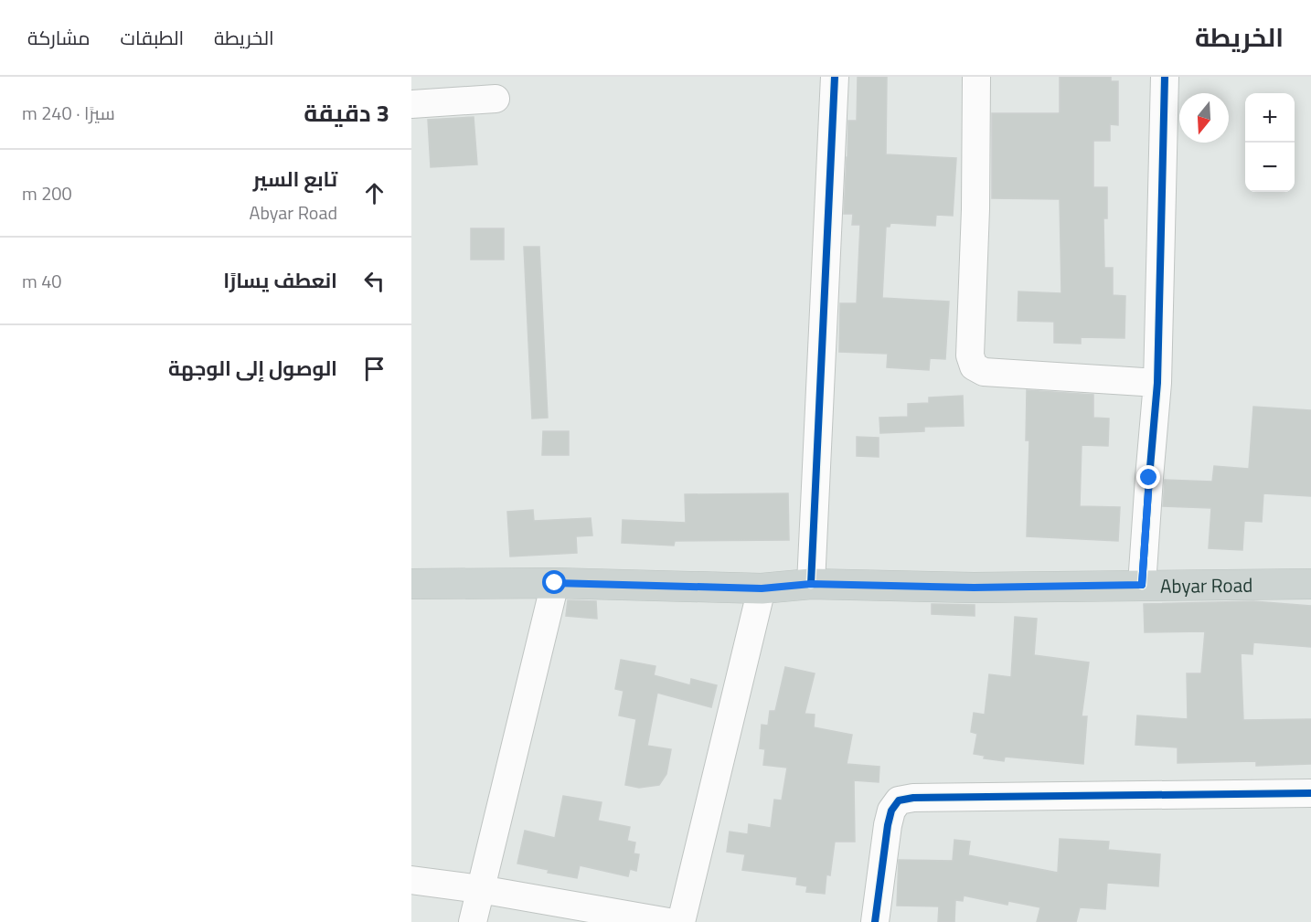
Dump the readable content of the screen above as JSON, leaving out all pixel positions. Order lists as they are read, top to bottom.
{
  "streets": {
    "main road": ["Abyar Road"]
  },
  "north": "bottom",
  "page": {
    "header": "الخريطة",
    "nav": ["الخريطة", "الطبقات", "مشاركة"],
    "heading": ["3 دقيقة", "سيرًا · 240 m"],
    "map_buttons": ["+", "−"],
    "list": [
      ["تابع السير", "Abyar Road", "200 m"],
      ["انعطف يسارًا", "40 m"],
      "الوصول إلى الوجهة"
    ]
  }
}
